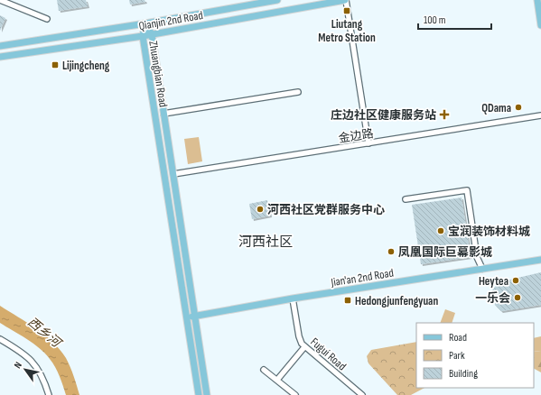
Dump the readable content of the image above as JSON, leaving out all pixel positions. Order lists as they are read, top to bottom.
{
  "streets": {
    "main road": ["Qianjin 2nd Road", "Zhuangbian Road", "Jian'an 2nd Road"],
    "street": ["金边路", "Fugui Road"]
  },
  "crossings": [
    ["Qianjin 2nd Road", "Zhuangbian Road"],
    ["Zhuangbian Road", "金边路"],
    ["Zhuangbian Road", "Jian'an 2nd Road"],
    ["Jian'an 2nd Road", "Fugui Road"]
  ],
  "districts": ["河西社区"],
  "water": ["西乡河"],
  "places": {
    "transit": ["Liutang Metro Station", "Lijingcheng", "Hedongjunfengyuan"],
    "other": [
      "QDama",
      "河西社区党群服务中心",
      "宝润装饰材料城",
      "凤凰国际巨幕影城",
      "Heytea",
      "一乐会"
    ],
    "health": ["庄边社区健康服务站"]
  },
  "legend": ["Road", "Park", "Building"],
  "scale_bar": "100 m",
  "north": "top left"
}
